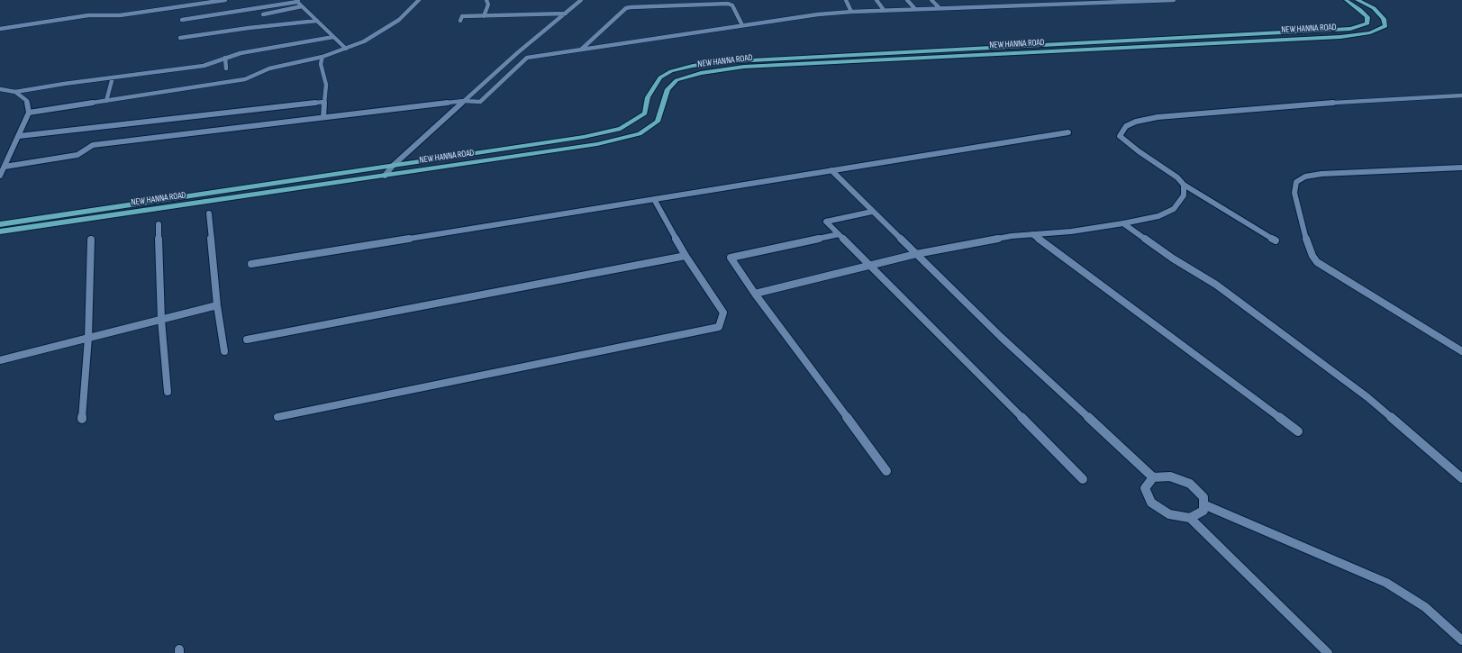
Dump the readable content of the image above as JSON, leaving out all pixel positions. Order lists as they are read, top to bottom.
{
  "streets": {
    "main road": ["NEW HANNA ROAD"]
  }
}
